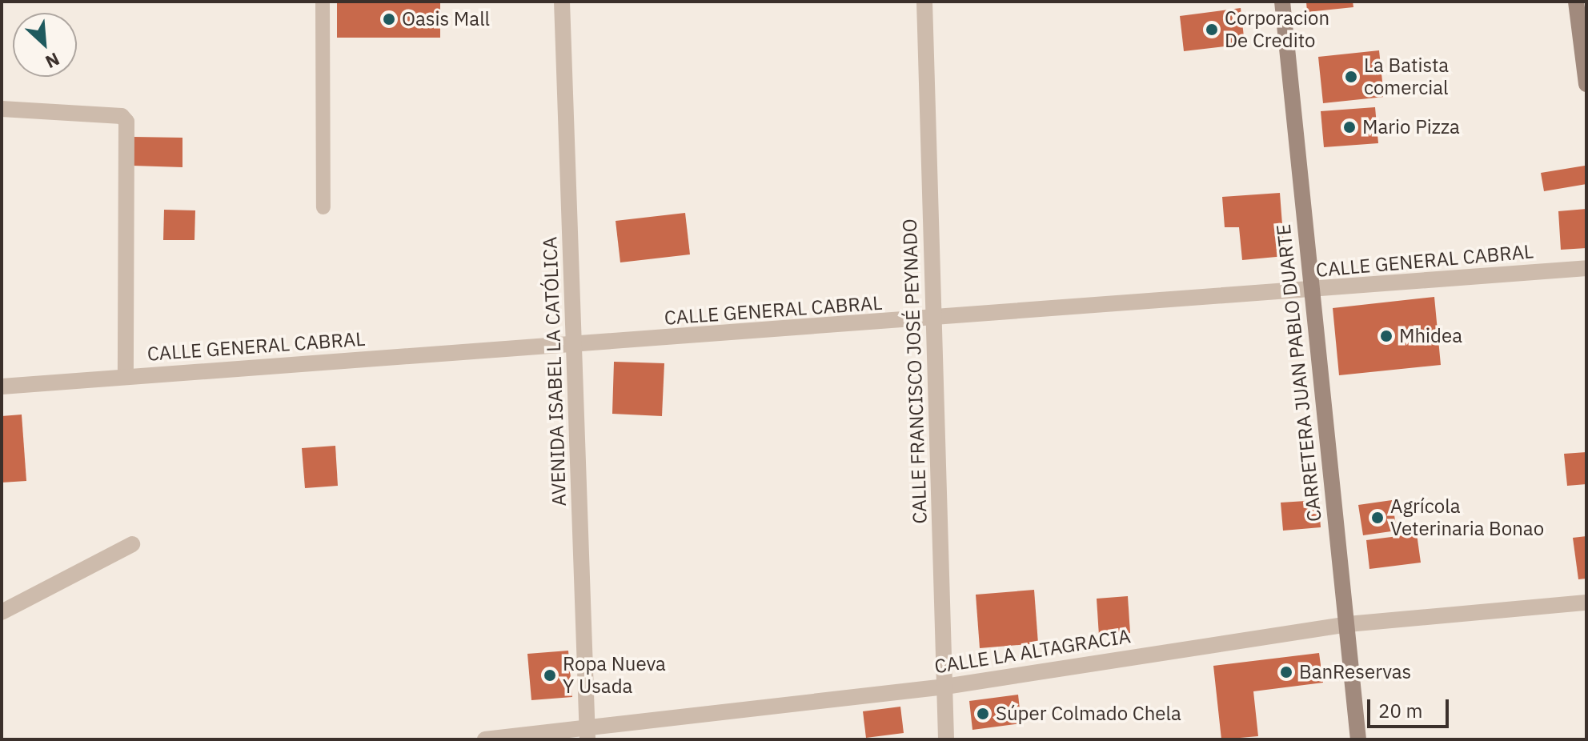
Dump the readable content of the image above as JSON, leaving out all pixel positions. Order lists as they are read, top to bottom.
{
  "streets": {
    "main road": ["CARRETERA JUAN PABLO DUARTE"],
    "street": [
      "CALLE GENERAL CABRAL",
      "AVENIDA ISABEL LA CATÓLICA",
      "CALLE FRANCISCO JOSÉ PEYNADO",
      "CALLE LA ALTAGRACIA"
    ]
  },
  "crossings": [
    ["CALLE GENERAL CABRAL", "AVENIDA ISABEL LA CATÓLICA"],
    ["CALLE GENERAL CABRAL", "CALLE FRANCISCO JOSÉ PEYNADO"],
    ["CALLE GENERAL CABRAL", "CARRETERA JUAN PABLO DUARTE"],
    ["AVENIDA ISABEL LA CATÓLICA", "CALLE LA ALTAGRACIA"],
    ["CALLE FRANCISCO JOSÉ PEYNADO", "CALLE LA ALTAGRACIA"],
    ["CARRETERA JUAN PABLO DUARTE", "CALLE LA ALTAGRACIA"]
  ],
  "places": [
    "Oasis Mall",
    "Corporacion De Credito",
    "La Batista comercial",
    "Mario Pizza",
    "Mhidea",
    "Agrícola Veterinaria Bonao",
    "BanReservas",
    "Ropa Nueva Y Usada",
    "Súper Colmado Chela"
  ],
  "scale_bar": "20 m",
  "north": "bottom right"
}
